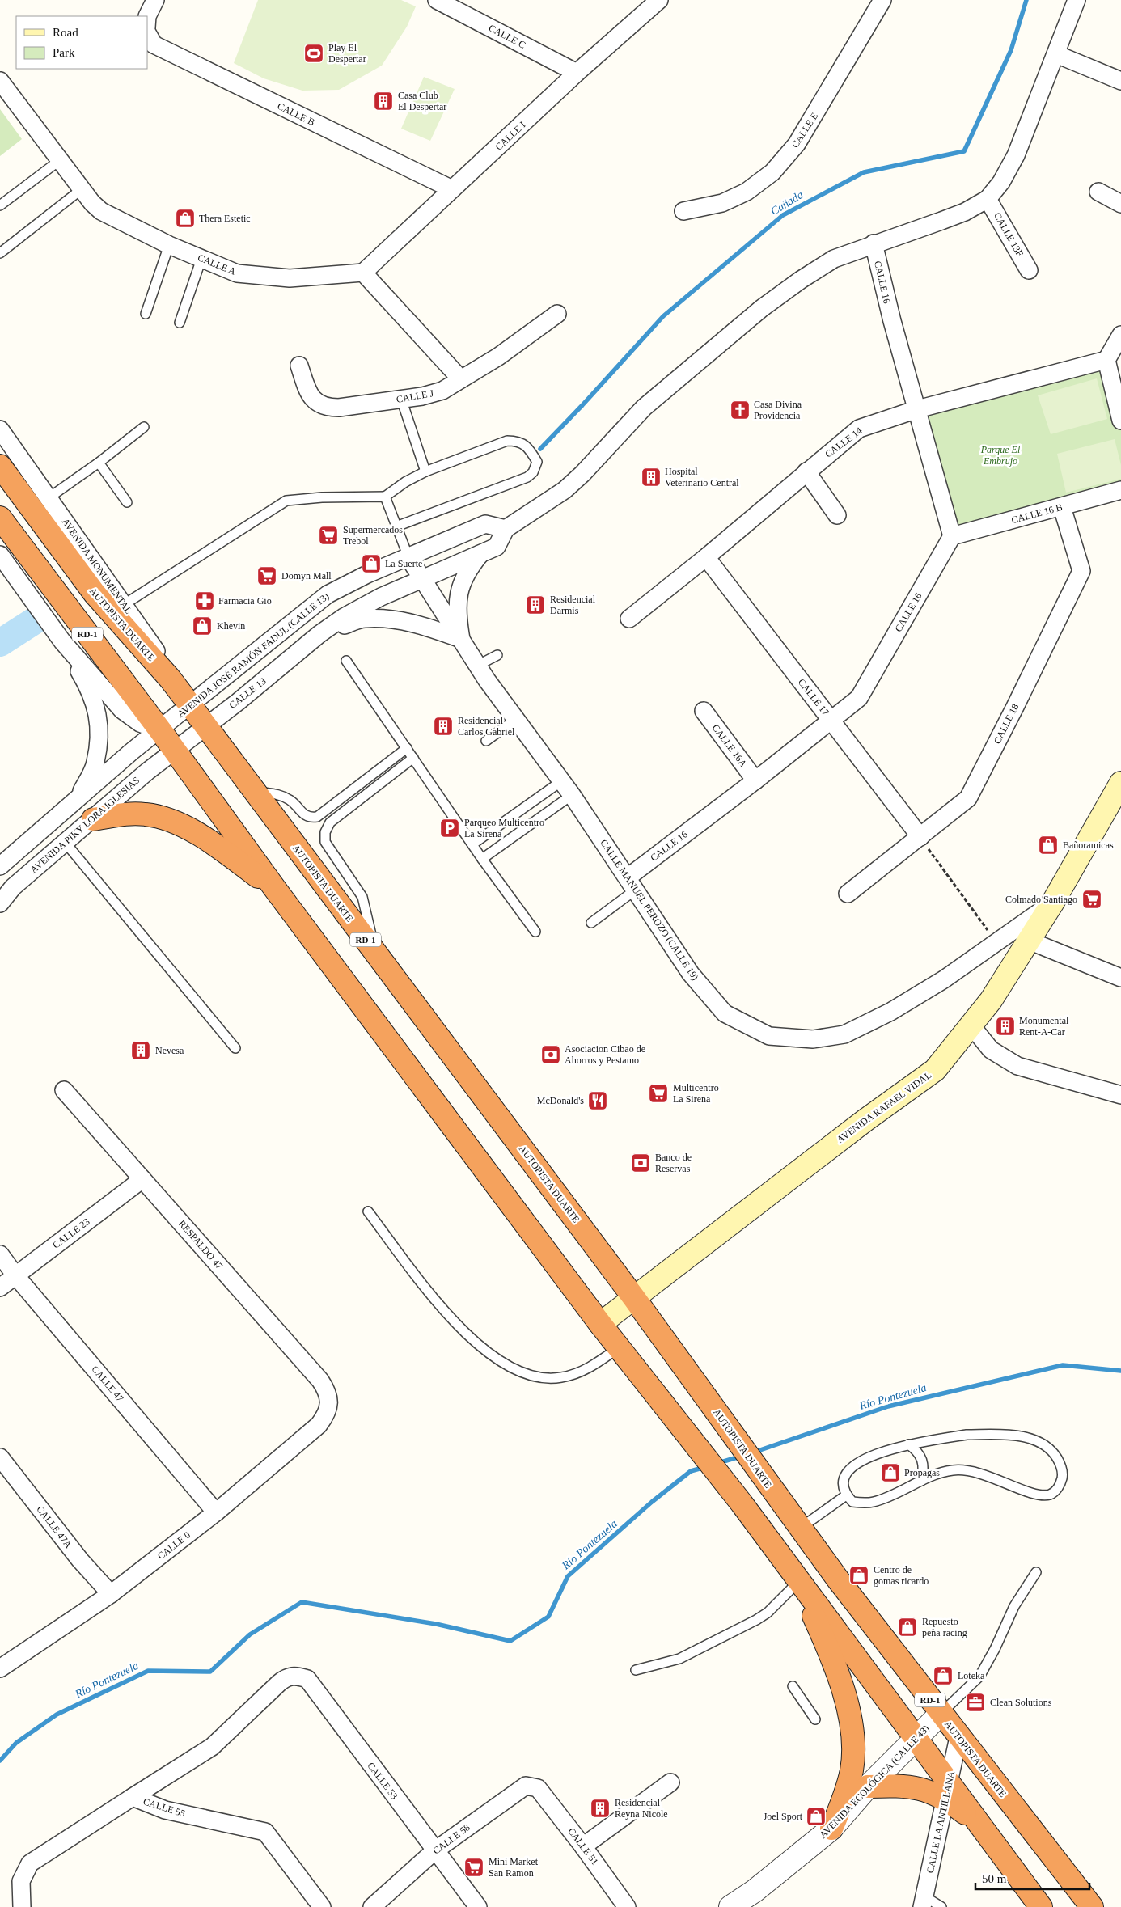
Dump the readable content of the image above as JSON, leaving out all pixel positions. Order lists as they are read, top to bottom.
{
  "streets": {
    "highway": ["AUTOPISTA DUARTE", "RD-1"],
    "main road": ["AVENIDA RAFAEL VIDAL"],
    "street": [
      "CALLE C",
      "CALLE B",
      "CALLE E",
      "CALLE I",
      "CALLE 13F",
      "CALLE A",
      "CALLE 16",
      "CALLE J",
      "CALLE 14",
      "CALLE 16 B",
      "AVENIDA MONUMENTAL",
      "AVENIDA JOSÉ RAMÓN FADUL (CALLE 13)",
      "CALLE 13",
      "CALLE 17",
      "CALLE 18",
      "CALLE 16A",
      "AVENIDA PIKY LORA IGLESIAS",
      "CALLE MANUEL PEROZO (CALLE 19)",
      "CALLE 23",
      "RESPALDO 47",
      "CALLE 47",
      "CALLE 47A",
      "CALLE 0",
      "CALLE 53",
      "AVENIDA ECOLÓGICA (CALLE 43)",
      "CALLE 55",
      "CALLE LA ANTILLANA",
      "CALLE 58",
      "CALLE 51"
    ]
  },
  "crossings": [
    ["CALLE C", "CALLE I"],
    ["CALLE B", "CALLE I"],
    ["CALLE I", "CALLE A"],
    ["CALLE 16", "CALLE 14"],
    ["CALLE 16", "CALLE 16 B"],
    ["CALLE 16", "CALLE 17"],
    ["CALLE 16", "CALLE 16A"],
    ["CALLE 16", "CALLE MANUEL PEROZO (CALLE 19)"],
    ["CALLE 14", "CALLE 17"],
    ["CALLE 16 B", "CALLE 18"],
    ["AVENIDA MONUMENTAL", "AUTOPISTA DUARTE"],
    ["AVENIDA MONUMENTAL", "AVENIDA JOSÉ RAMÓN FADUL (CALLE 13)"],
    ["AUTOPISTA DUARTE", "AVENIDA JOSÉ RAMÓN FADUL (CALLE 13)"],
    ["AUTOPISTA DUARTE", "CALLE 13"],
    ["AUTOPISTA DUARTE", "AVENIDA RAFAEL VIDAL"],
    ["AUTOPISTA DUARTE", "AVENIDA ECOLÓGICA (CALLE 43)"],
    ["AUTOPISTA DUARTE", "CALLE LA ANTILLANA"],
    ["RD-1", "AVENIDA JOSÉ RAMÓN FADUL (CALLE 13)"],
    ["RD-1", "CALLE 13"],
    ["RD-1", "AVENIDA PIKY LORA IGLESIAS"],
    ["RD-1", "AVENIDA RAFAEL VIDAL"],
    ["RD-1", "AVENIDA ECOLÓGICA (CALLE 43)"],
    ["RD-1", "CALLE LA ANTILLANA"],
    ["AVENIDA JOSÉ RAMÓN FADUL (CALLE 13)", "CALLE MANUEL PEROZO (CALLE 19)"],
    ["CALLE 13", "AVENIDA PIKY LORA IGLESIAS"],
    ["CALLE 17", "CALLE 18"],
    ["CALLE MANUEL PEROZO (CALLE 19)", "AVENIDA RAFAEL VIDAL"],
    ["CALLE 23", "RESPALDO 47"],
    ["CALLE 23", "CALLE 47"],
    ["RESPALDO 47", "CALLE 0"],
    ["CALLE 47", "CALLE 0"],
    ["CALLE 47A", "CALLE 0"],
    ["CALLE 53", "CALLE 55"],
    ["CALLE 53", "CALLE 58"],
    ["CALLE 58", "CALLE 51"]
  ],
  "water": ["Cañada", "Río Pontezuela"],
  "parks": ["Parque El Embrujo"],
  "places": {
    "sports": ["Play El Despertar"],
    "building": [
      "Casa Club El Despertar",
      "Hospital Veterinario Central",
      "Residencial Darmis",
      "Residencial Carlos Gabriel",
      "Monumental Rent-A-Car",
      "Nevesa",
      "Residencial Reyna Nicole"
    ],
    "shop": [
      "Thera Estetic",
      "La Suerte",
      "Khevin",
      "Bañoramicas",
      "Propagas",
      "Centro de gomas ricardo",
      "Repuesto peña racing",
      "Loteka",
      "Joel Sport"
    ],
    "church": ["Casa Divina Providencia"],
    "supermarket": [
      "Supermercados Trebol",
      "Domyn Mall",
      "Colmado Santiago",
      "Multicentro La Sirena",
      "Mini Market San Ramon"
    ],
    "pharmacy": ["Farmacia Gio"],
    "parking": ["Parqueo Multicentro La Sirena"],
    "bank": ["Asociacion Cibao de Ahorros y Pestamo", "Banco de Reservas"],
    "restaurant": ["McDonald's"],
    "office": ["Clean Solutions"]
  },
  "legend": ["Road", "Park"],
  "scale_bar": "50 m"
}
